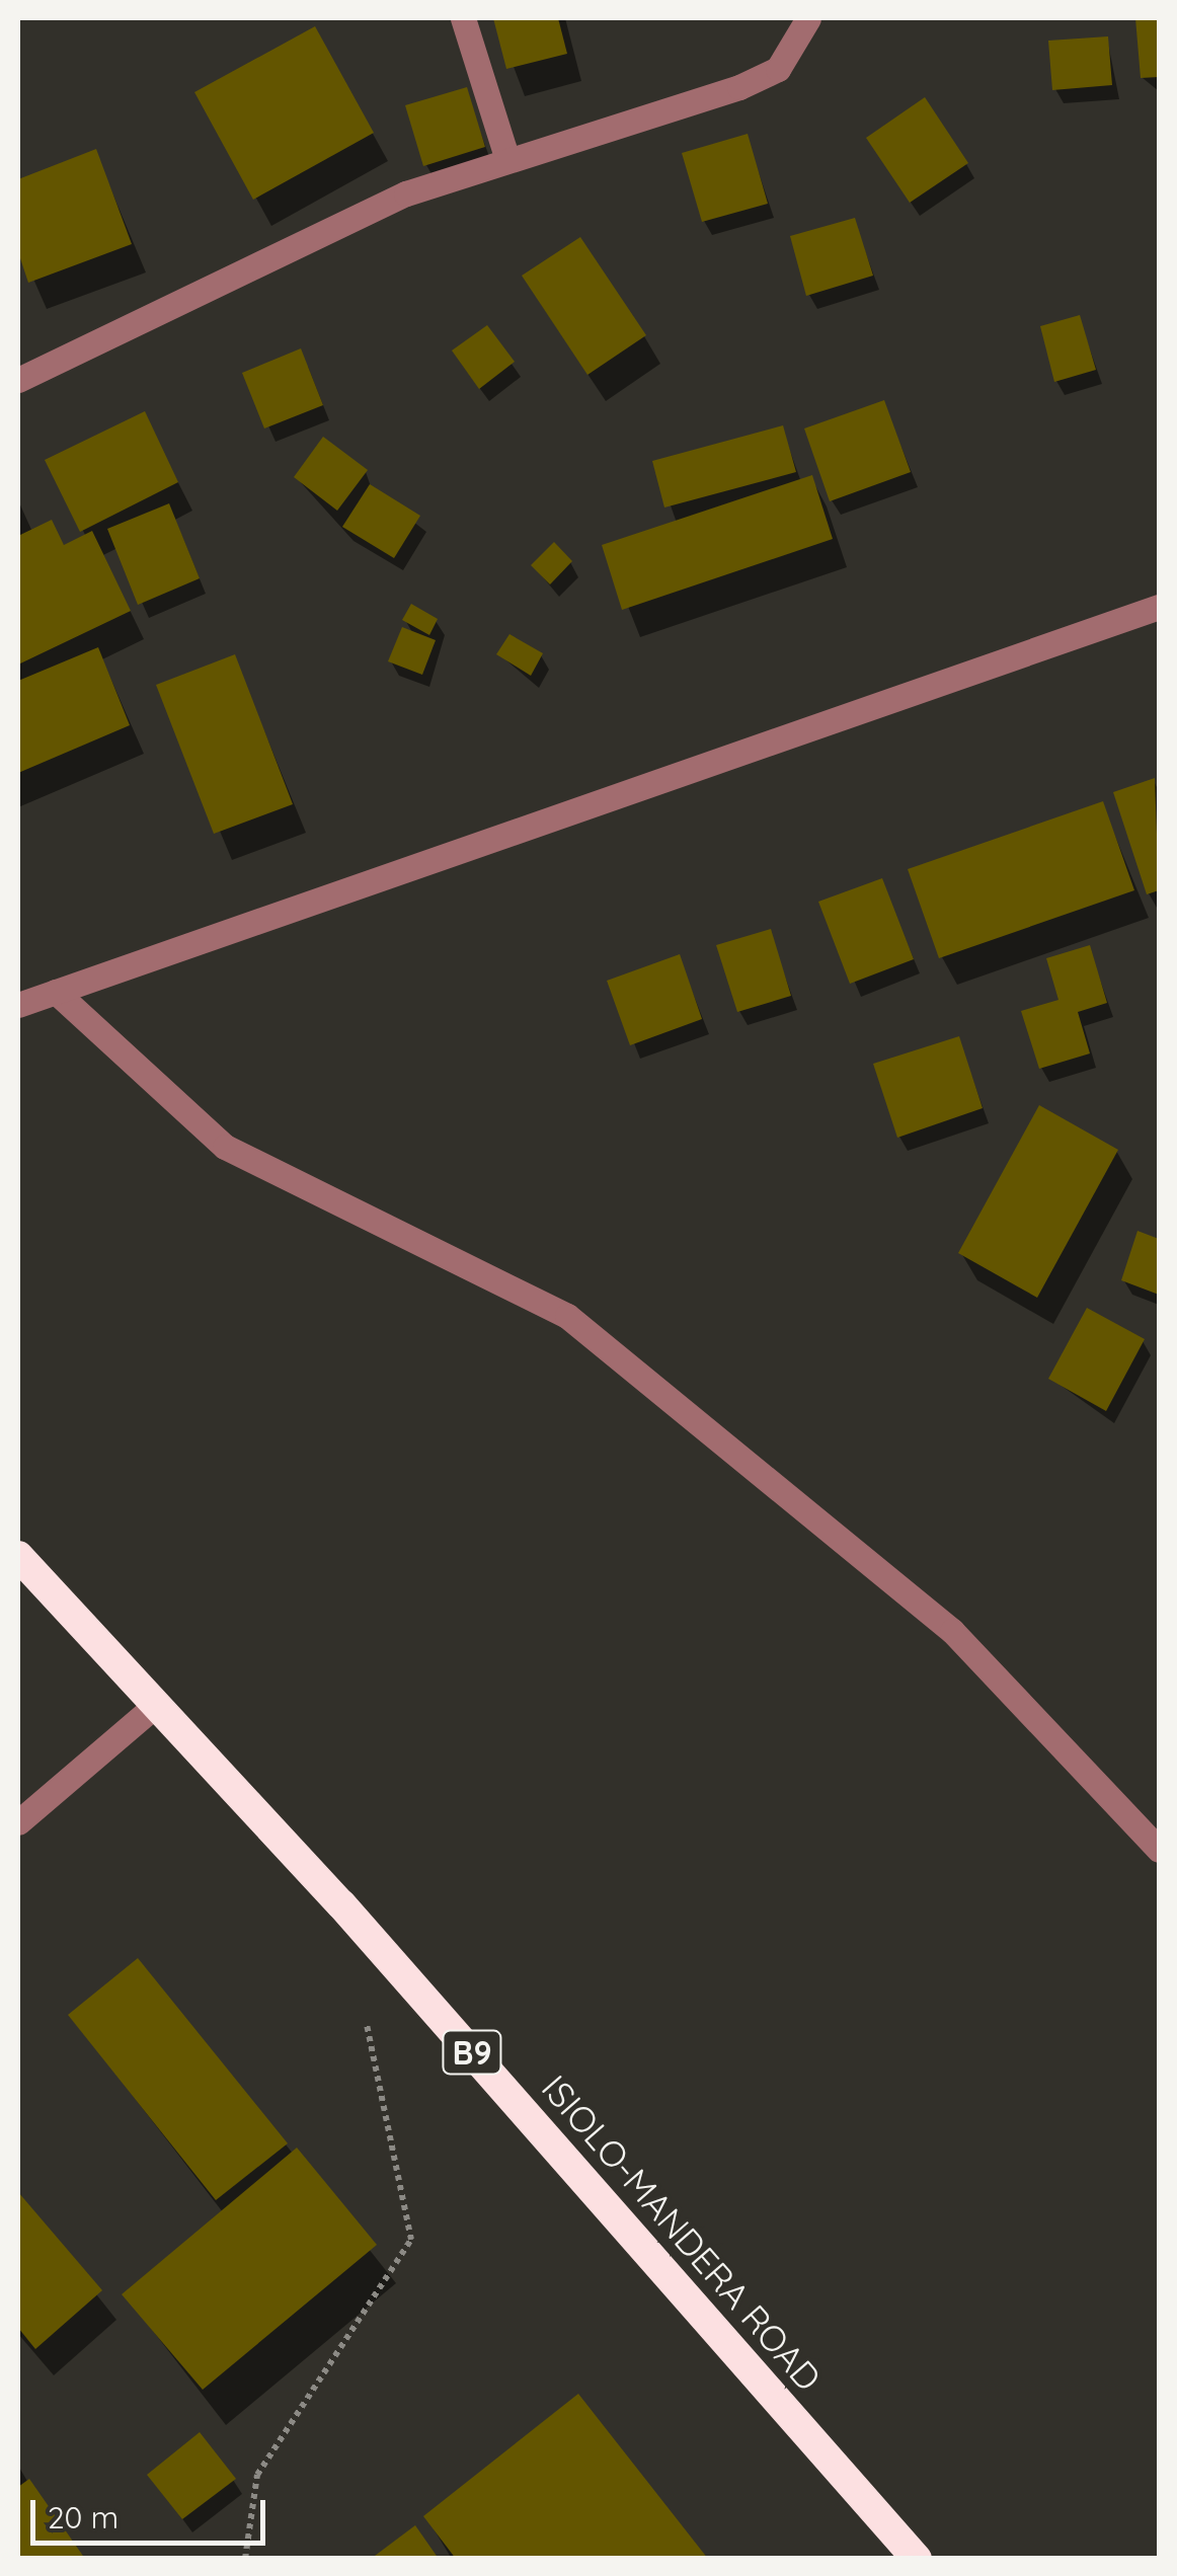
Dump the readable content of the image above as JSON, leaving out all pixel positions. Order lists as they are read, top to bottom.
{
  "streets": {
    "highway": ["B9", "ISIOLO-MANDERA ROAD"]
  },
  "scale_bar": "20 m"
}
